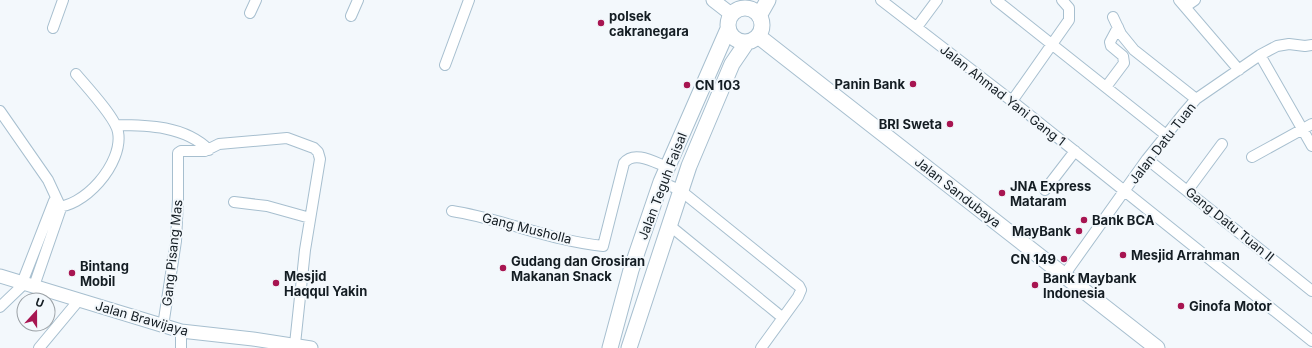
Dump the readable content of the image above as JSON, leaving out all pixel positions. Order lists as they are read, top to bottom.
{
  "streets": {
    "highway": ["Jalan Teguh Faisal", "Jalan Sandubaya"],
    "main road": ["Jalan Brawijaya"],
    "street": [
      "Jalan Ahmad Yani Gang 1",
      "Jalan Datu Tuan",
      "Gang Datu Tuan II",
      "Gang Musholla",
      "Gang Pisang Mas"
    ]
  },
  "crossings": [
    ["Jalan Ahmad Yani Gang 1", "Jalan Datu Tuan"],
    ["Jalan Datu Tuan", "Jalan Sandubaya"],
    ["Jalan Datu Tuan", "Gang Datu Tuan II"],
    ["Jalan Teguh Faisal", "Jalan Sandubaya"],
    ["Jalan Teguh Faisal", "Gang Musholla"],
    ["Gang Pisang Mas", "Jalan Brawijaya"]
  ],
  "places": [
    "polsek cakranegara",
    "Panin Bank",
    "CN 103",
    "BRI Sweta",
    "JNA Express Mataram",
    "Bank BCA",
    "MayBank",
    "Mesjid Arrahman",
    "CN 149",
    "Gudang dan Grosiran Makanan Snack",
    "Bintang Mobil",
    "Mesjid Haqqul Yakin",
    "Bank Maybank Indonesia",
    "Ginofa Motor"
  ],
  "north": "top"
}
